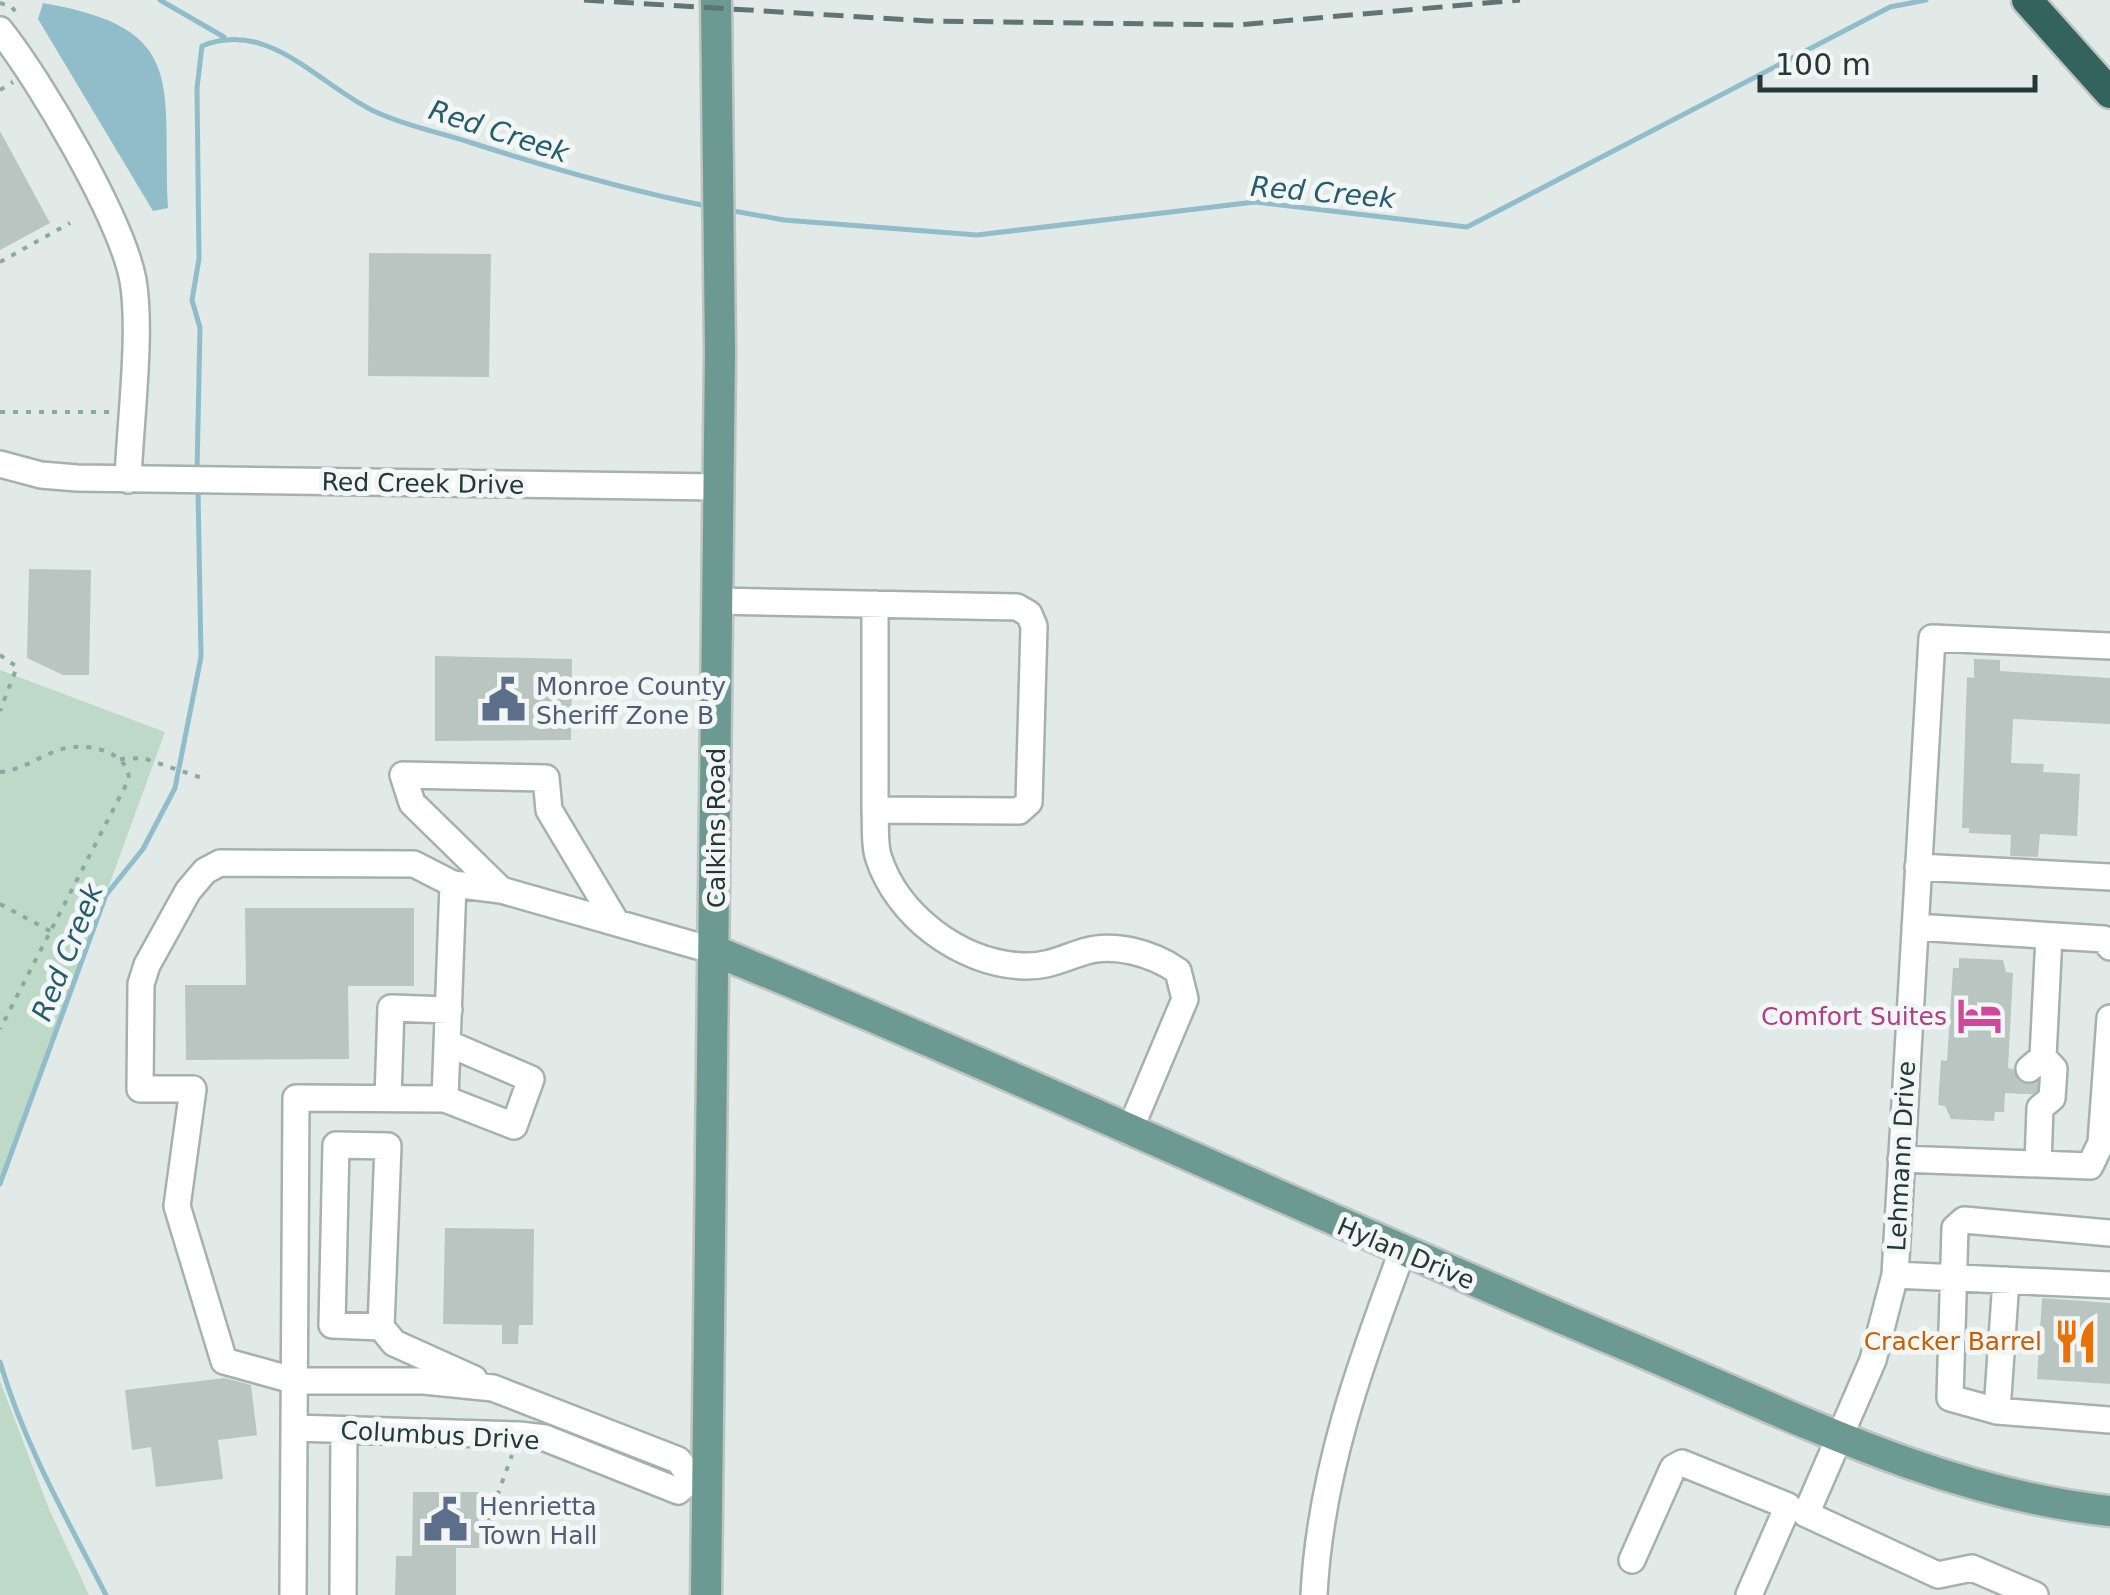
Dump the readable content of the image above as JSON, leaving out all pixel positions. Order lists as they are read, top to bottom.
{
  "streets": {
    "main road": ["Calkins Road", "Hylan Drive"],
    "street": ["Red Creek Drive", "Lehmann Drive", "Columbus Drive"]
  },
  "crossings": [
    ["Red Creek Drive", "Calkins Road"],
    ["Calkins Road", "Hylan Drive"],
    ["Calkins Road", "Columbus Drive"],
    ["Lehmann Drive", "Hylan Drive"]
  ],
  "water": ["Red Creek"],
  "places": {
    "public building": ["Monroe County Sheriff Zone B", "Henrietta Town Hall"],
    "hotel": ["Comfort Suites"],
    "restaurant": ["Cracker Barrel"]
  },
  "scale_bar": "100 m"
}
